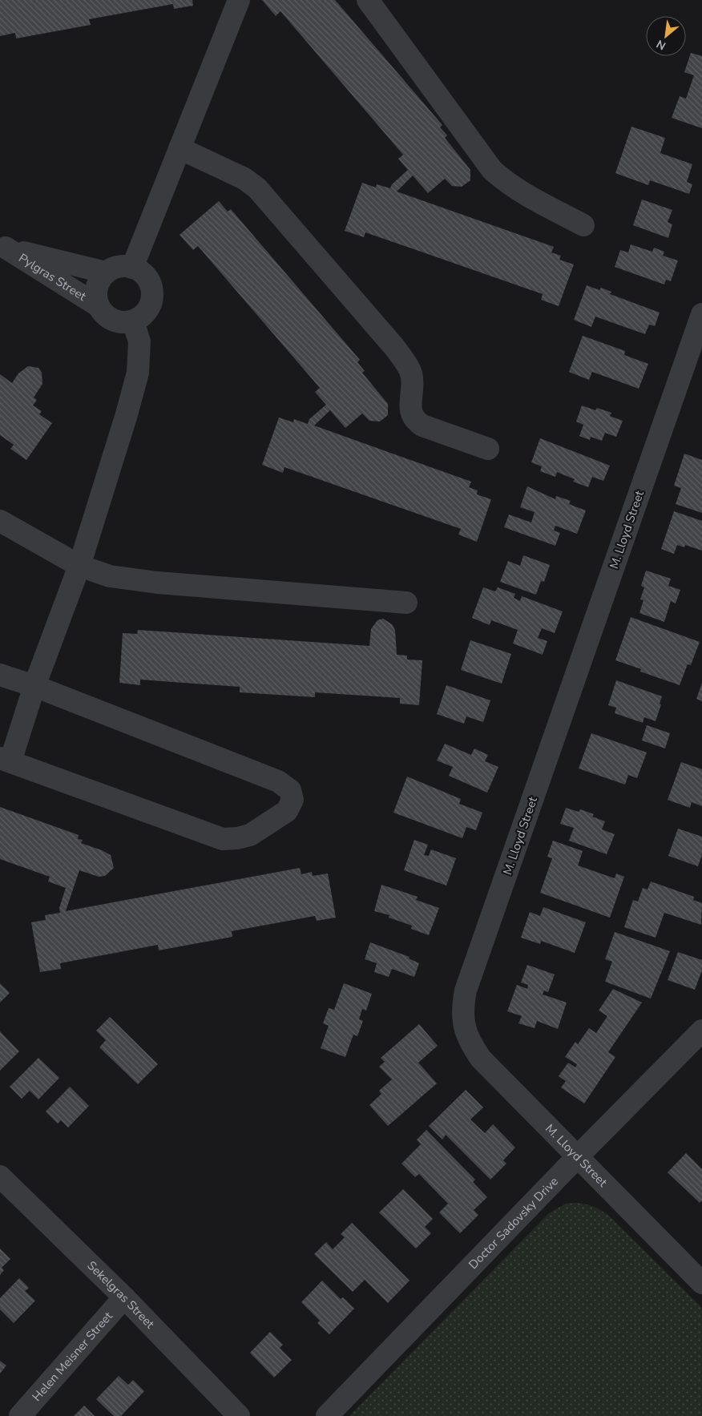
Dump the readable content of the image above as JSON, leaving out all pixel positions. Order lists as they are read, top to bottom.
{
  "streets": {
    "street": [
      "Pylgras Street",
      "M. Lloyd Street",
      "Doctor Sadovsky Drive",
      "Sekelgras Street",
      "Helen Meisner Street"
    ]
  },
  "crossings": [
    ["M. Lloyd Street", "Doctor Sadovsky Drive"],
    ["Sekelgras Street", "Helen Meisner Street"]
  ],
  "north": "bottom left"
}
